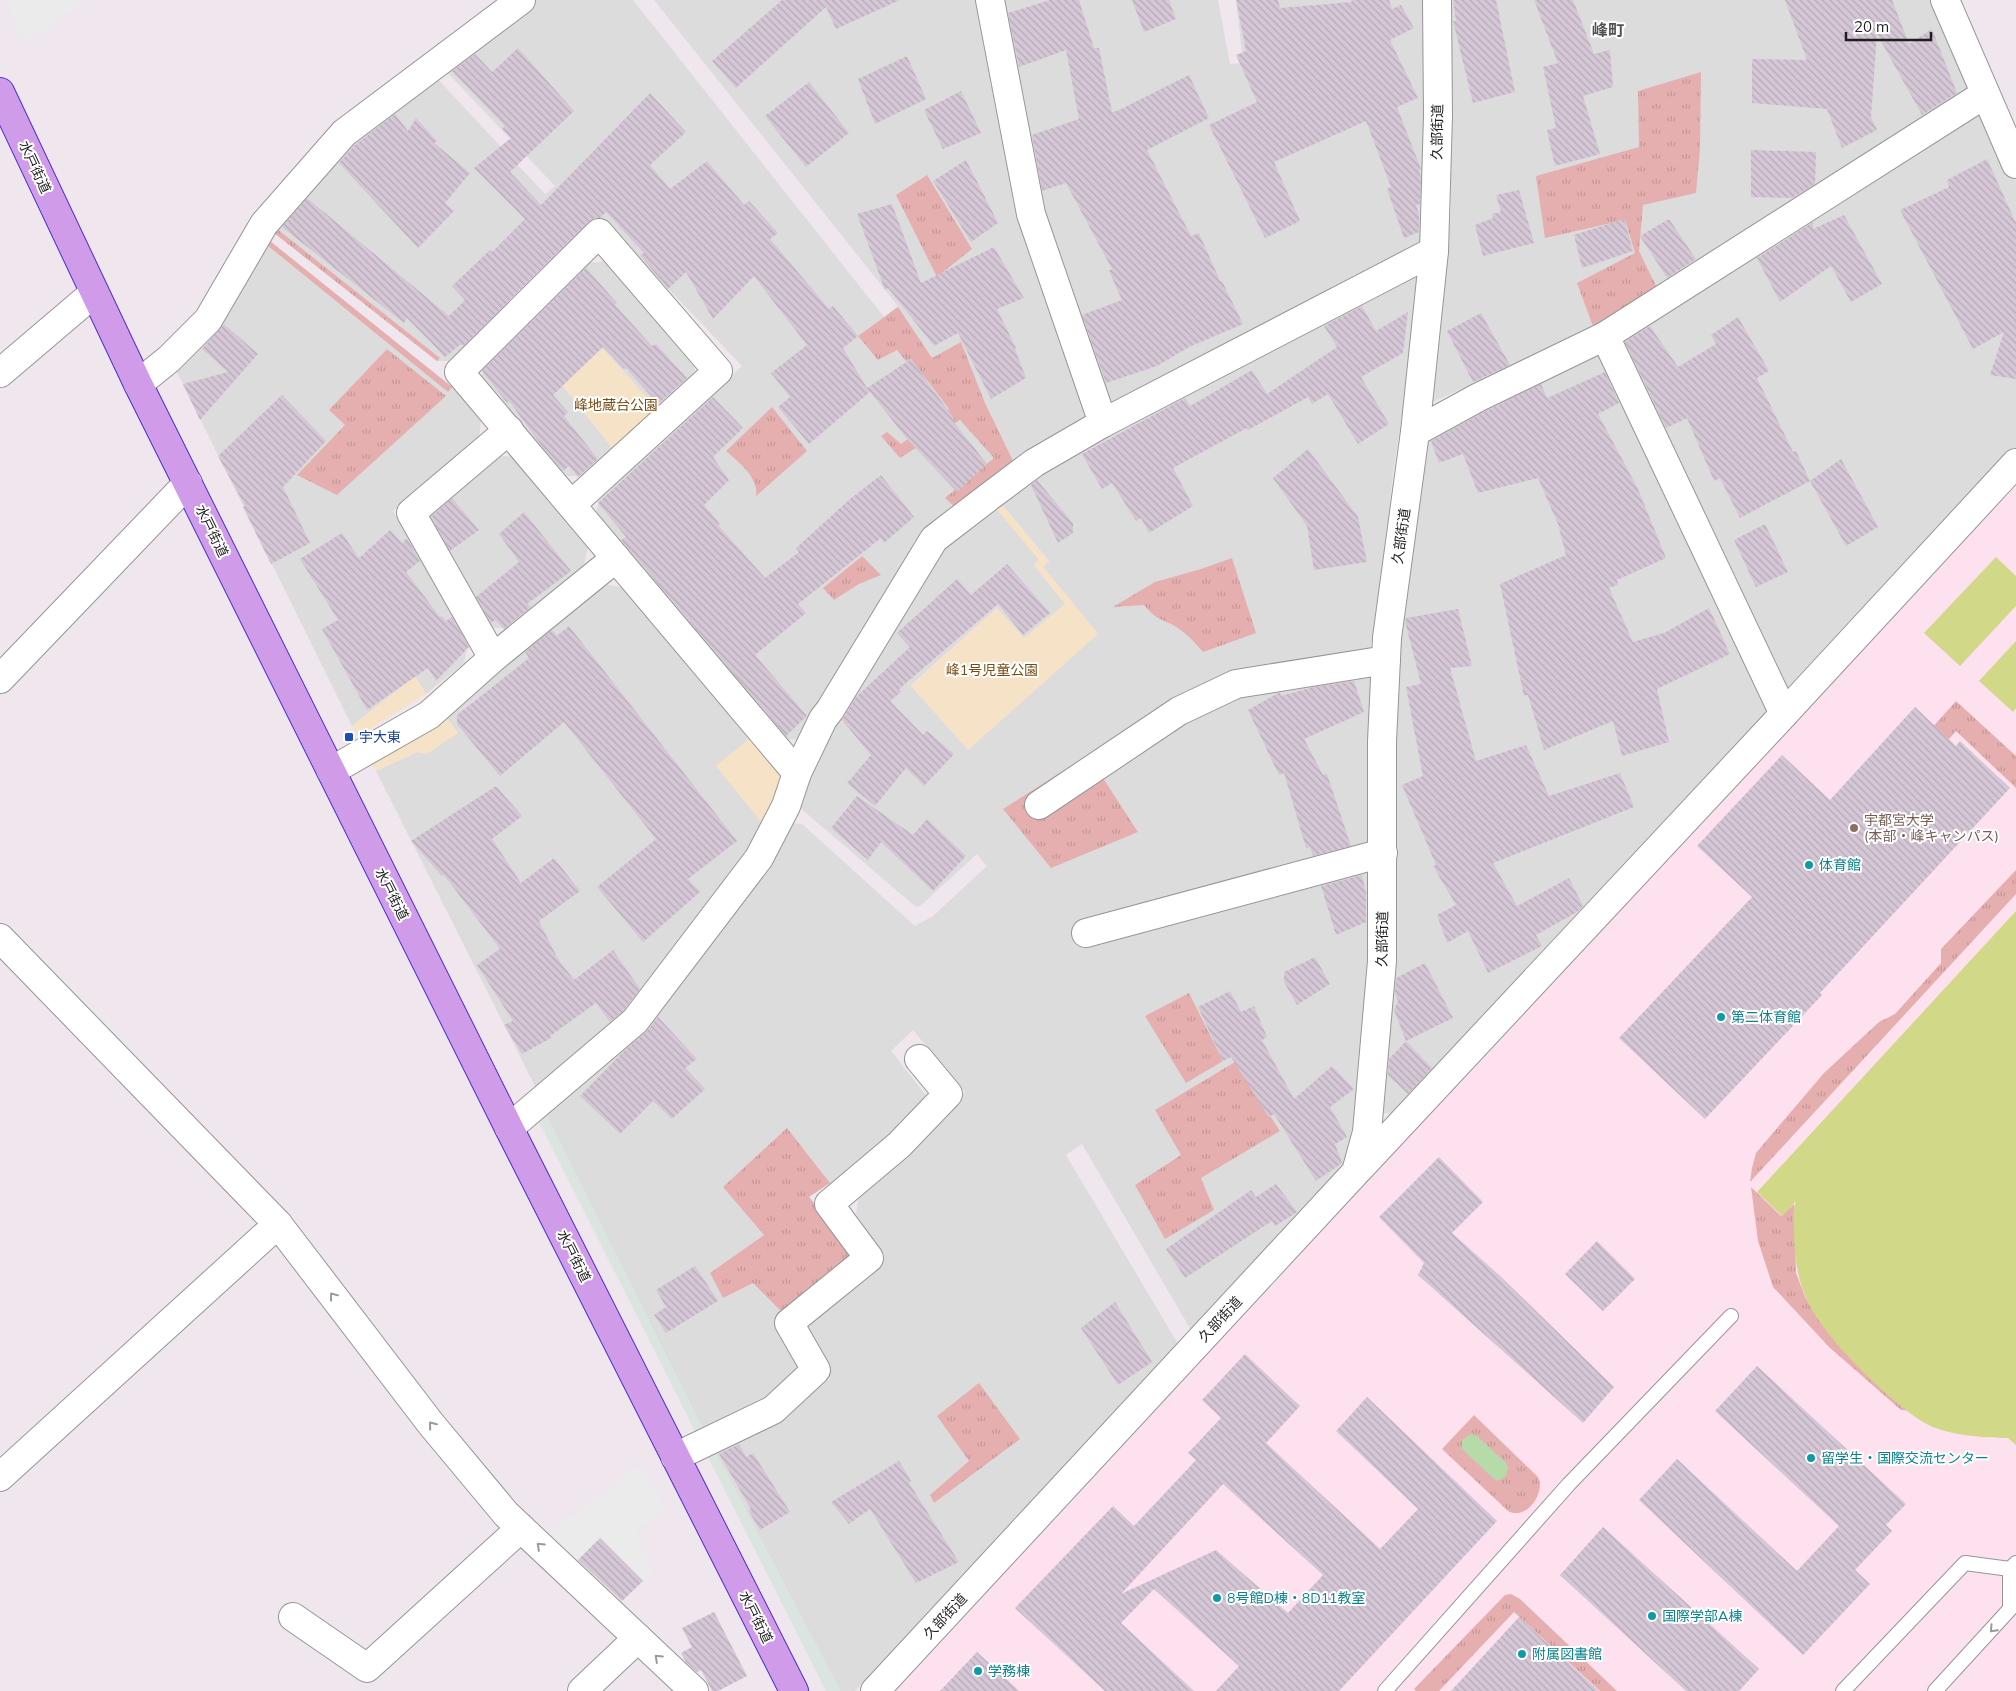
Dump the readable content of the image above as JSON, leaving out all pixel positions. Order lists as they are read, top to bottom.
{
  "streets": {
    "highway": ["水戸街道"],
    "street": ["久部街道"]
  },
  "districts": ["峰町"],
  "parks": ["峰地蔵台公園", "峰1号児童公園"],
  "places": {
    "transit": ["宇大東"],
    "other": [
      "宇都宮大学 (本部・峰キャンパス)",
      "体育館",
      "第二体育館",
      "留学生・国際交流センター",
      "8号館D棟・8D11教室",
      "国際学部A棟",
      "附属図書館",
      "学務棟"
    ]
  },
  "scale_bar": "20 m"
}
